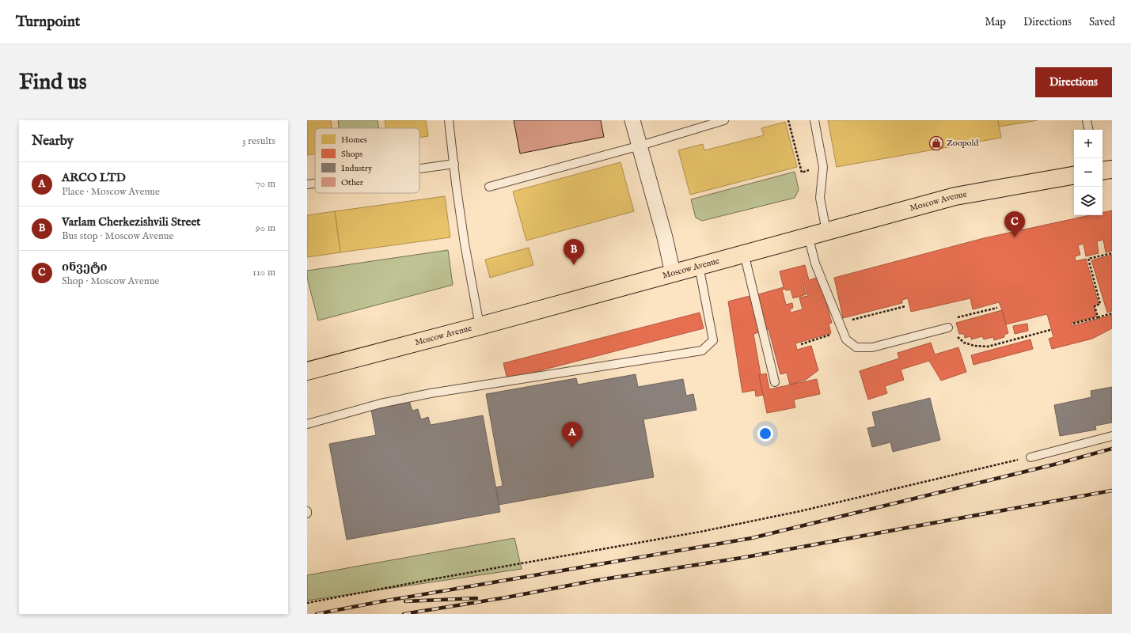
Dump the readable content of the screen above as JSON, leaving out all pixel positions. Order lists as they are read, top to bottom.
{
  "streets": {
    "main road": ["Moscow Avenue"]
  },
  "places": {
    "shop": ["Zoopold"]
  },
  "legend": [
    "Homes",
    "Shops",
    "Industry",
    "Other"
  ],
  "page": {
    "header": "Turnpoint",
    "nav": ["Map", "Directions", "Saved"],
    "buttons": "Directions",
    "title": "Find us",
    "heading": ["Nearby", "3 results"],
    "map_buttons": ["+", "−"],
    "list": [
      {
        "mark": "A",
        "name": "ARCO LTD",
        "note": "Place · Moscow Avenue",
        "value": "70 m"
      },
      {
        "mark": "B",
        "name": "Varlam Cherkezishvili Street",
        "note": "Bus stop · Moscow Avenue",
        "value": "90 m"
      },
      {
        "mark": "C",
        "name": "ინვეტი",
        "note": "Shop · Moscow Avenue",
        "value": "110 m"
      }
    ],
    "pins": ["C", "B", "A"]
  }
}
